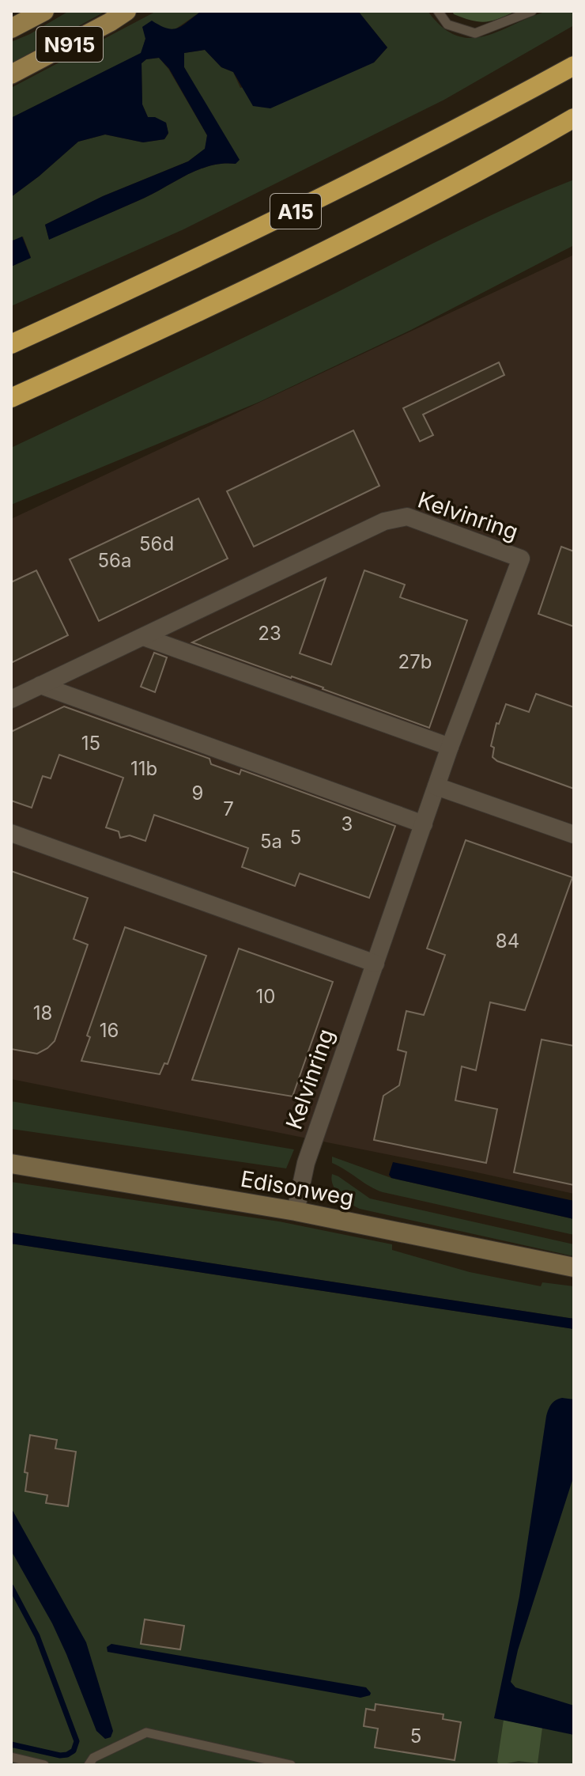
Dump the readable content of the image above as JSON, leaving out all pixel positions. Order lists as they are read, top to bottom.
{
  "streets": {
    "highway": ["A15"],
    "main road": ["N915"],
    "street": ["Kelvinring", "Edisonweg"]
  },
  "crossings": [
    ["Kelvinring", "Edisonweg"]
  ],
  "house_numbers": [
    "56d",
    "56a",
    "23",
    "27b",
    "15",
    "11b",
    "9",
    "7",
    "3",
    "5",
    "5a",
    "84",
    "10",
    "18",
    "16",
    "5"
  ]
}
